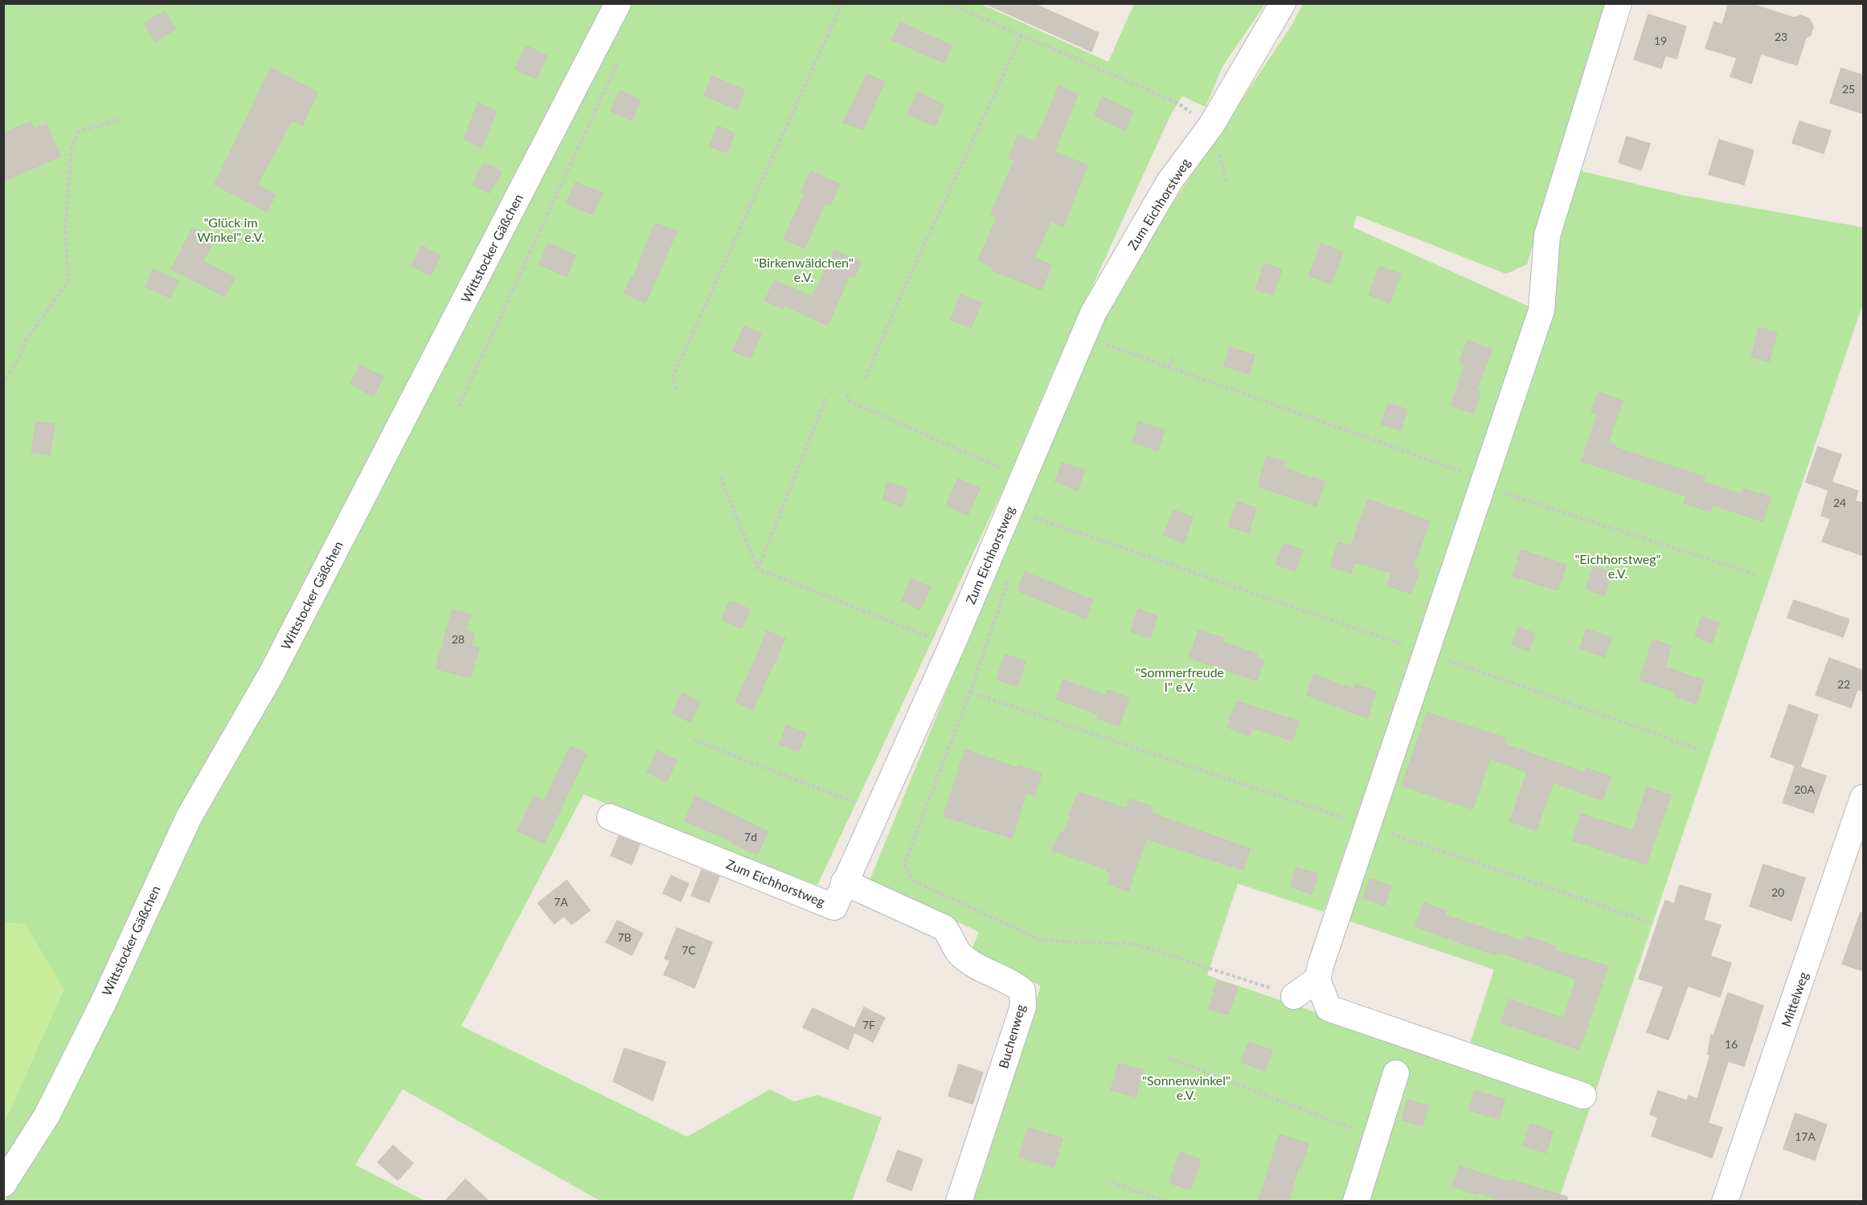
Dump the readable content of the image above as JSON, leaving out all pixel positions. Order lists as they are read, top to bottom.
{
  "streets": {
    "street": [
      "Zum Eichhorstweg",
      "Wittstocker Gäßchen",
      "Mittelweg",
      "Buchenweg"
    ]
  },
  "crossings": [
    ["Zum Eichhorstweg", "Buchenweg"]
  ],
  "parks": [
    "\"Glück im Winkel\" e.V.",
    "\"Birkenwäldchen\" e.V.",
    "\"Eichhorstweg\" e.V.",
    "\"Sommerfreude I\" e.V.",
    "\"Sonnenwinkel\" e.V."
  ],
  "house_numbers": [
    "23",
    "19",
    "25",
    "24",
    "28",
    "22",
    "20A",
    "7d",
    "20",
    "7A",
    "7B",
    "7C",
    "7F",
    "16",
    "17A"
  ]
}
